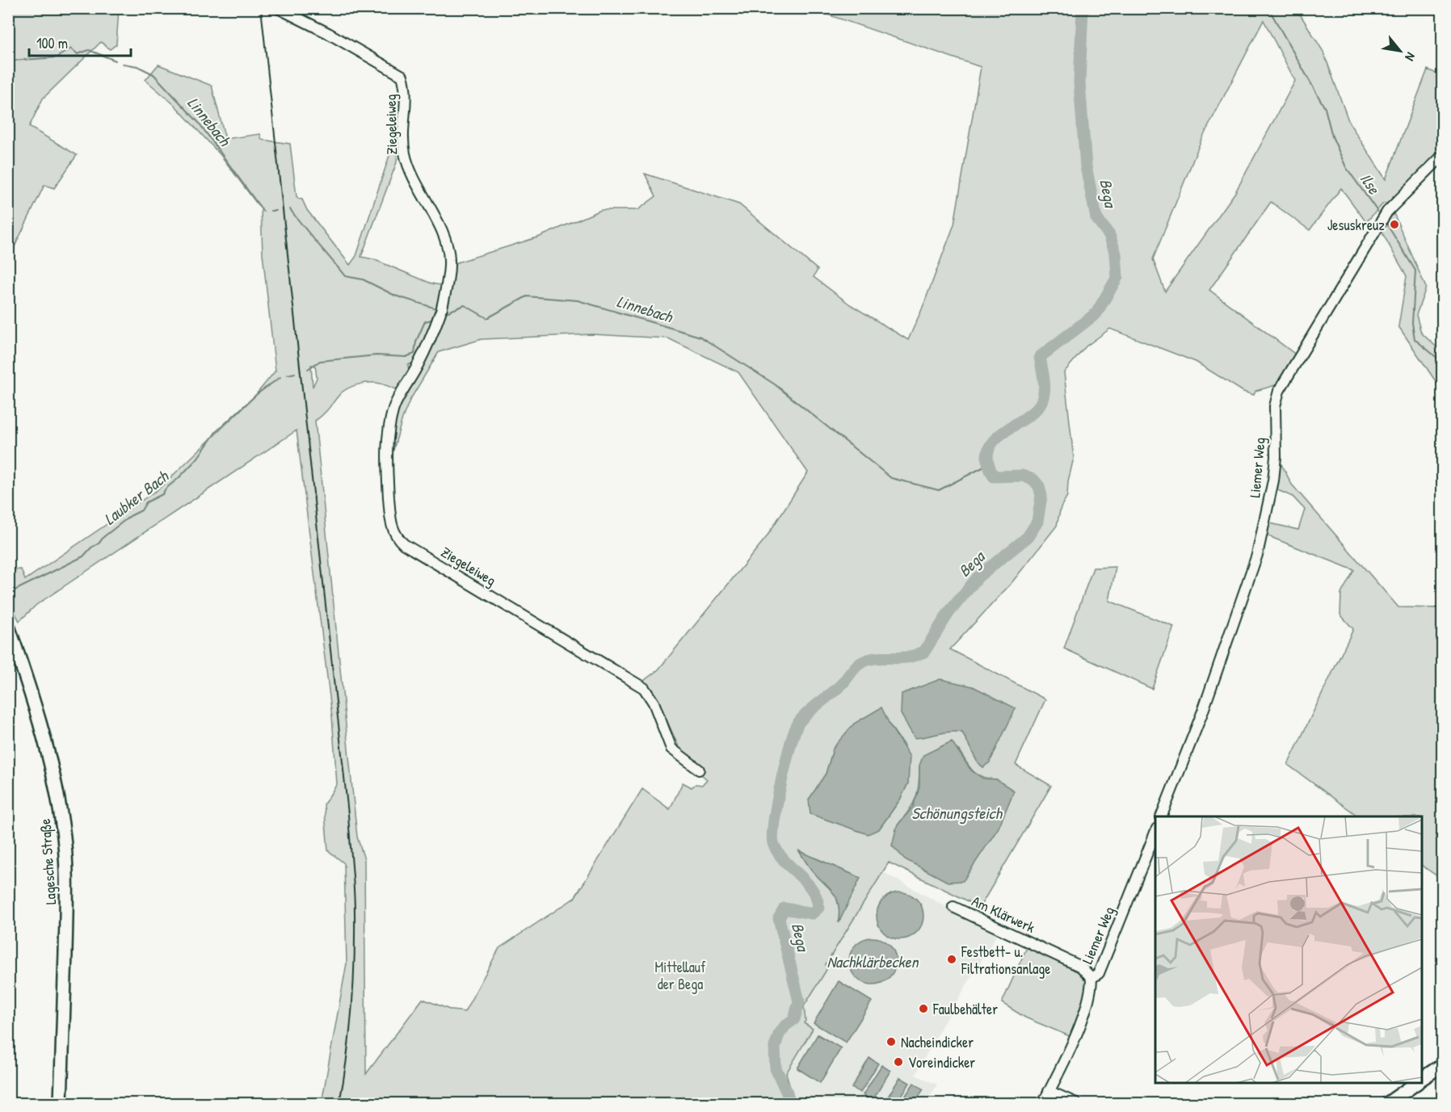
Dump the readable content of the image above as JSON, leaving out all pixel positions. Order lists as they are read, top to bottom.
{
  "streets": {
    "main road": ["Lagesche Straße"],
    "street": ["Ziegeleiweg", "Liemer Weg", "Am Klärwerk"]
  },
  "crossings": [
    ["Liemer Weg", "Am Klärwerk"]
  ],
  "water": [
    "Linnebach",
    "Ilse",
    "Bega",
    "Laubker Bach",
    "Schönungsteich",
    "Nachklärbecken"
  ],
  "parks": ["Mittellauf der Bega"],
  "places": [
    "Jesuskreuz",
    "Festbett- u. Filtrationsanlage",
    "Faulbehälter",
    "Nacheindicker",
    "Voreindicker"
  ],
  "scale_bar": "100 m",
  "north": "bottom right"
}
